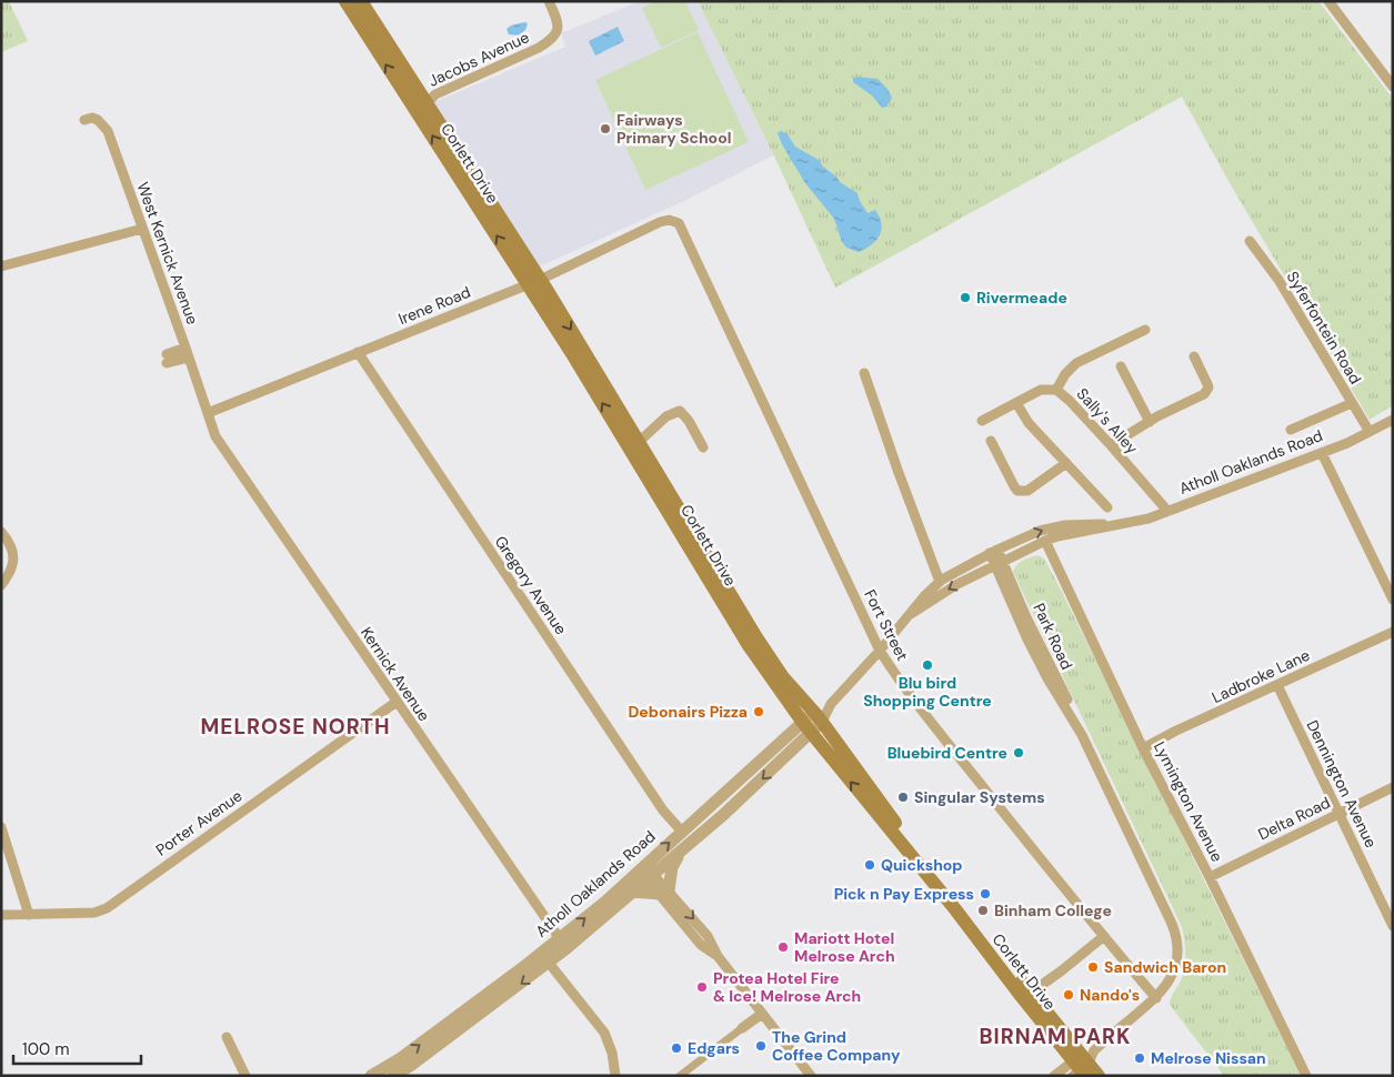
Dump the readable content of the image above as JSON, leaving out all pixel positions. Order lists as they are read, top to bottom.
{
  "streets": {
    "main road": ["Corlett Drive"],
    "street": [
      "Jacobs Avenue",
      "West Kernick Avenue",
      "Irene Road",
      "Syferfontein Road",
      "Sally's Alley",
      "Atholl Oaklands Road",
      "Gregory Avenue",
      "Fort Street",
      "Park Road",
      "Kernick Avenue",
      "Ladbroke Lane",
      "Dennington Avenue",
      "Lymington Avenue",
      "Delta Road",
      "Porter Avenue"
    ]
  },
  "crossings": [
    ["Jacobs Avenue", "Corlett Drive"],
    ["Corlett Drive", "Irene Road"],
    ["Corlett Drive", "Atholl Oaklands Road"],
    ["Corlett Drive", "Park Road"],
    ["West Kernick Avenue", "Irene Road"],
    ["West Kernick Avenue", "Kernick Avenue"],
    ["Irene Road", "Gregory Avenue"],
    ["Irene Road", "Fort Street"],
    ["Irene Road", "Kernick Avenue"],
    ["Syferfontein Road", "Atholl Oaklands Road"],
    ["Sally's Alley", "Atholl Oaklands Road"],
    ["Atholl Oaklands Road", "Gregory Avenue"],
    ["Atholl Oaklands Road", "Fort Street"],
    ["Atholl Oaklands Road", "Park Road"],
    ["Atholl Oaklands Road", "Kernick Avenue"],
    ["Atholl Oaklands Road", "Lymington Avenue"],
    ["Fort Street", "Park Road"],
    ["Kernick Avenue", "Porter Avenue"],
    ["Ladbroke Lane", "Dennington Avenue"],
    ["Ladbroke Lane", "Lymington Avenue"],
    ["Dennington Avenue", "Delta Road"],
    ["Lymington Avenue", "Delta Road"]
  ],
  "districts": ["MELROSE NORTH", "BIRNAM PARK"],
  "places": [
    "Fairways Primary School",
    "Rivermeade",
    "Blu bird Shopping Centre",
    "Debonairs Pizza",
    "Bluebird Centre",
    "Singular Systems",
    "Quickshop",
    "Pick n Pay Express",
    "Binham College",
    "Mariott Hotel Melrose Arch",
    "Sandwich Baron",
    "Protea Hotel Fire & Ice! Melrose Arch",
    "Nando's",
    "The Grind Coffee Company",
    "Edgars",
    "Melrose Nissan"
  ],
  "scale_bar": "100 m"
}
